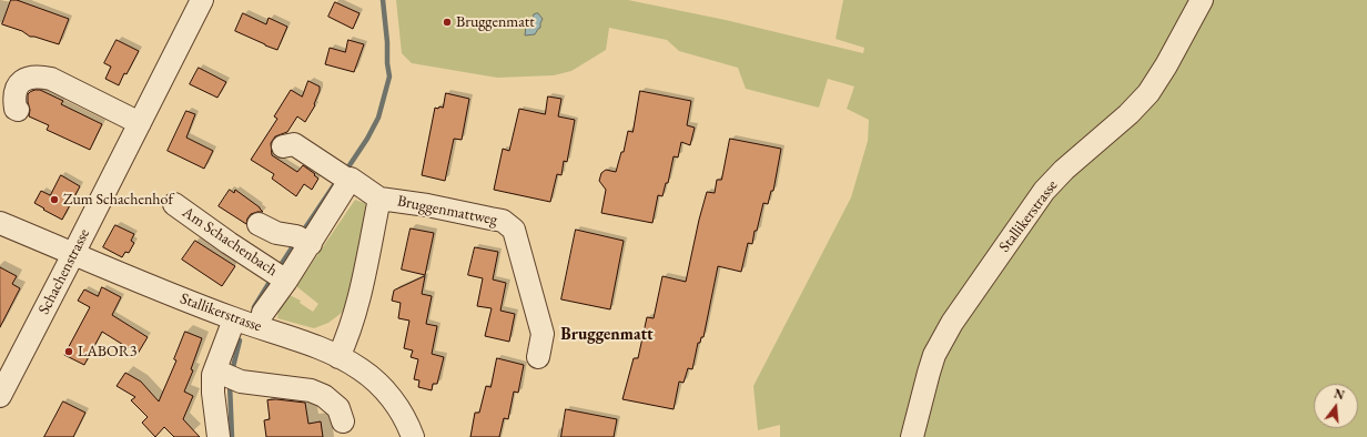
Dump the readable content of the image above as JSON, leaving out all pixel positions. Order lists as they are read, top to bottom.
{
  "streets": {
    "street": [
      "Bruggenmattweg",
      "Stallikerstrasse",
      "Am Schachenbach",
      "Schachenstrasse"
    ]
  },
  "crossings": [
    ["Bruggenmattweg", "Stallikerstrasse"],
    ["Bruggenmattweg", "Am Schachenbach"],
    ["Stallikerstrasse", "Schachenstrasse"]
  ],
  "districts": ["Bruggenmatt"],
  "places": ["Bruggenmatt", "Zum Schachenhof", "LABOR3"],
  "north": "top"
}
